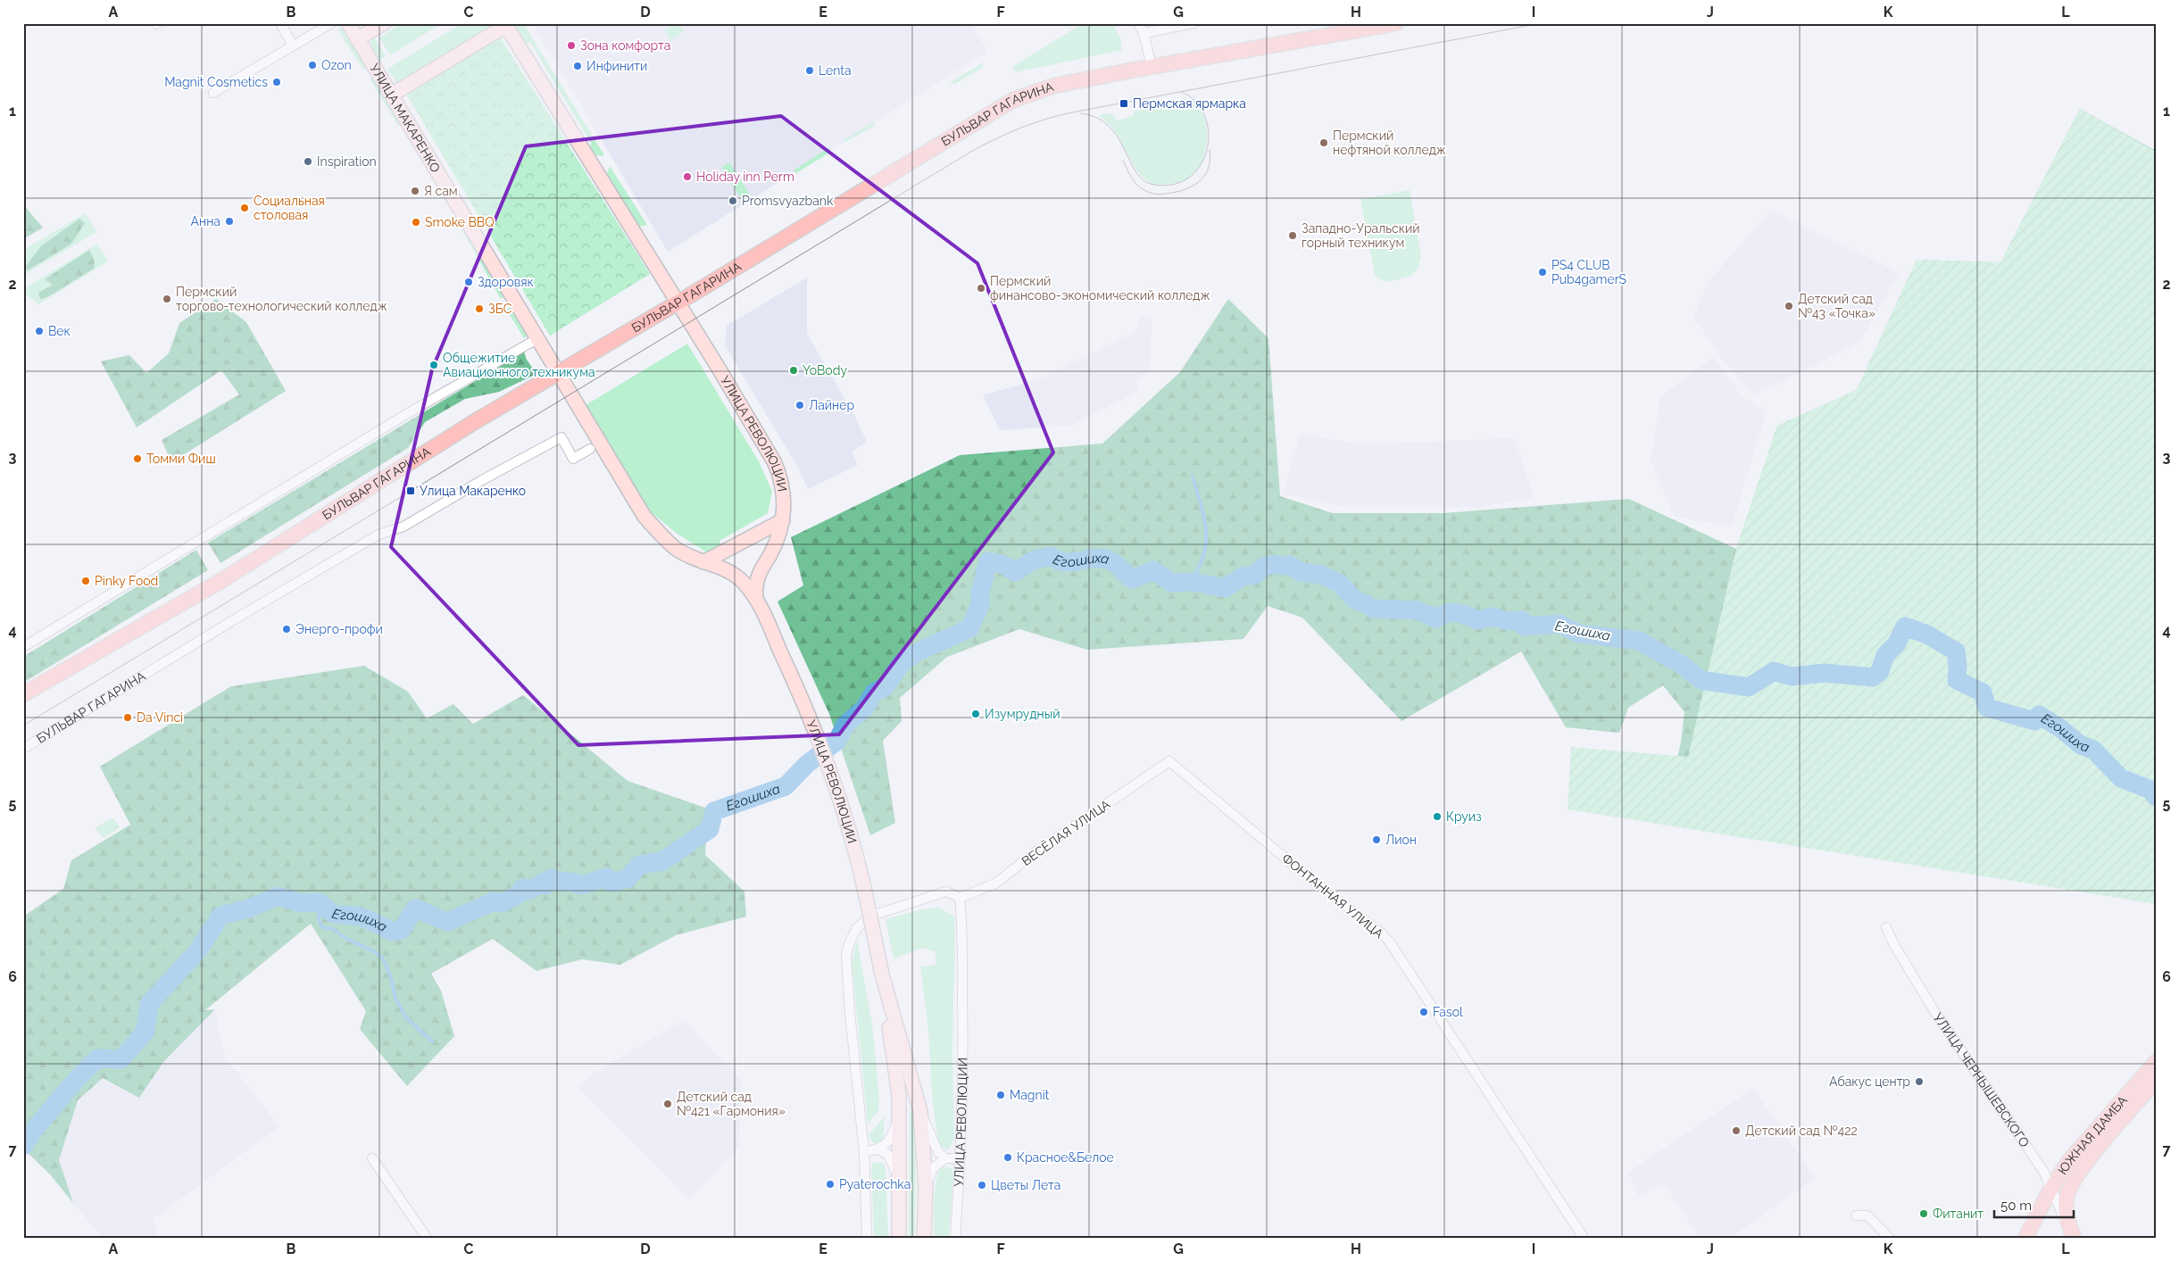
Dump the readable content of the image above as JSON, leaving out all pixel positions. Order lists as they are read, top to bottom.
{
  "streets": {
    "main road": [
      "БУЛЬВАР ГАГАРИНА",
      "УЛИЦА МАКАРЕНКО",
      "УЛИЦА РЕВОЛЮЦИИ",
      "УЛИЦА ЧЕРНЫШЕВСКОГО",
      "ЮЖНАЯ ДАМБА"
    ],
    "street": ["ВЕСЁЛАЯ УЛИЦА", "ФОНТАННАЯ УЛИЦА"]
  },
  "crossings": [
    ["БУЛЬВАР ГАГАРИНА", "УЛИЦА МАКАРЕНКО"],
    ["БУЛЬВАР ГАГАРИНА", "УЛИЦА РЕВОЛЮЦИИ"],
    ["УЛИЦА МАКАРЕНКО", "УЛИЦА РЕВОЛЮЦИИ"],
    ["УЛИЦА РЕВОЛЮЦИИ", "ВЕСЁЛАЯ УЛИЦА"],
    ["ВЕСЁЛАЯ УЛИЦА", "ФОНТАННАЯ УЛИЦА"],
    ["УЛИЦА ЧЕРНЫШЕВСКОГО", "ЮЖНАЯ ДАМБА"]
  ],
  "water": ["Егошиха"],
  "places": {
    "other": [
      "Зона комфорта",
      "Ozon",
      "Инфинити",
      "Lenta",
      "Magnit Cosmetics",
      "Пермский нефтяной колледж",
      "Inspiration",
      "Holiday inn Perm",
      "Я сам",
      "Promsvyazbank",
      "Социальная столовая",
      "Анна",
      "Smoke BBQ",
      "Западно-Уральский горный техникум",
      "PS4 CLUB Pub4gamerS",
      "Здоровяк",
      "Пермский финансово-экономический колледж",
      "Пермский торгово-технологический колледж",
      "Детский сад №43 «Точка»",
      "ЗБС",
      "Век",
      "Общежитие Авиационного техникума",
      "YoBody",
      "Лайнер",
      "Томми Фиш",
      "Pinky Food",
      "Энерго-профи",
      "Изумрудный",
      "Da Vinci",
      "Круиз",
      "Лион",
      "Fasol",
      "Абакус центр",
      "Magnit",
      "Детский сад №421 «Гармония»",
      "Детский сад №422",
      "Красное&Белое",
      "Pyaterochka",
      "Цветы Лета",
      "Фитанит"
    ],
    "transit": ["Пермская ярмарка", "Улица Макаренко"]
  },
  "scale_bar": "50 m",
  "grid": {
    "columns": [
      "A",
      "B",
      "C",
      "D",
      "E",
      "F",
      "G",
      "H",
      "I",
      "J",
      "K",
      "L"
    ],
    "rows": [
      "1",
      "2",
      "3",
      "4",
      "5",
      "6",
      "7"
    ]
  }
}
